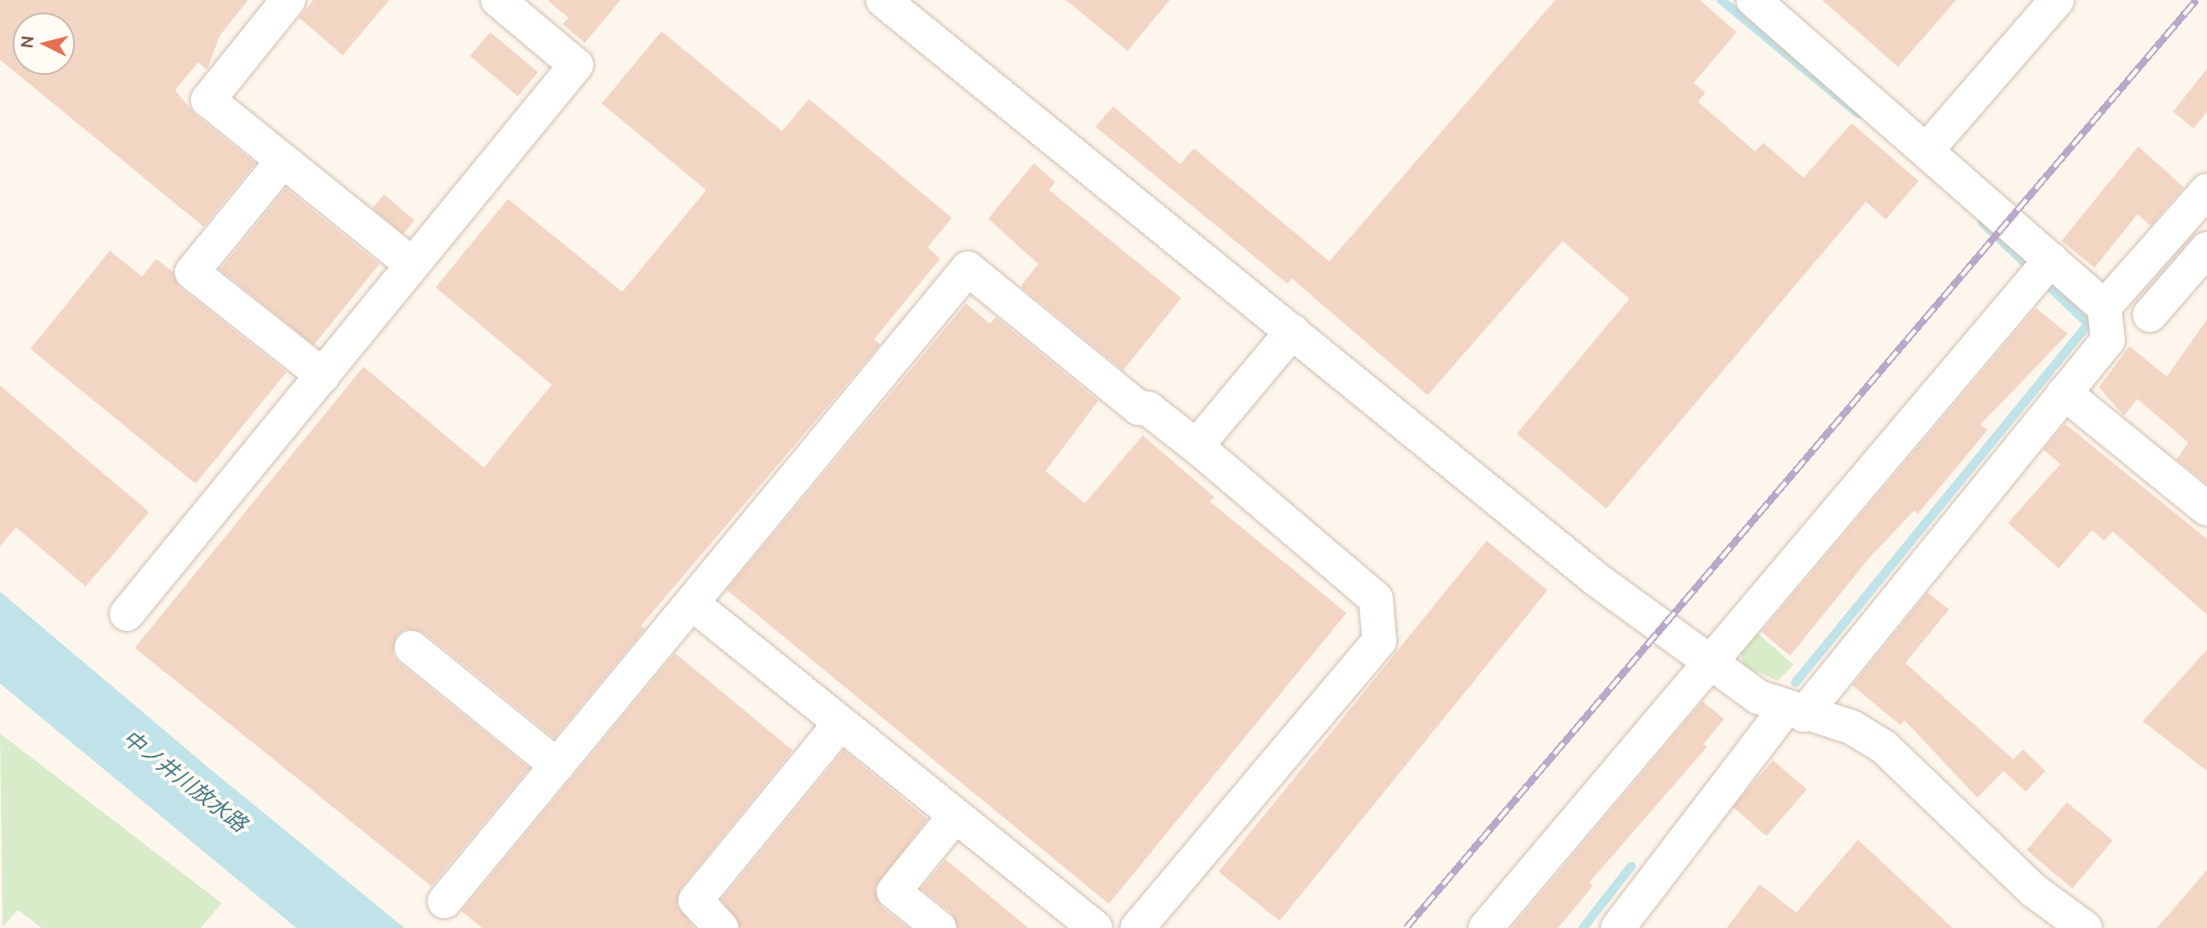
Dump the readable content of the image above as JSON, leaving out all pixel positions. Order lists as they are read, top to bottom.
{
  "water": ["中ノ井川放水路"],
  "north": "left"
}
